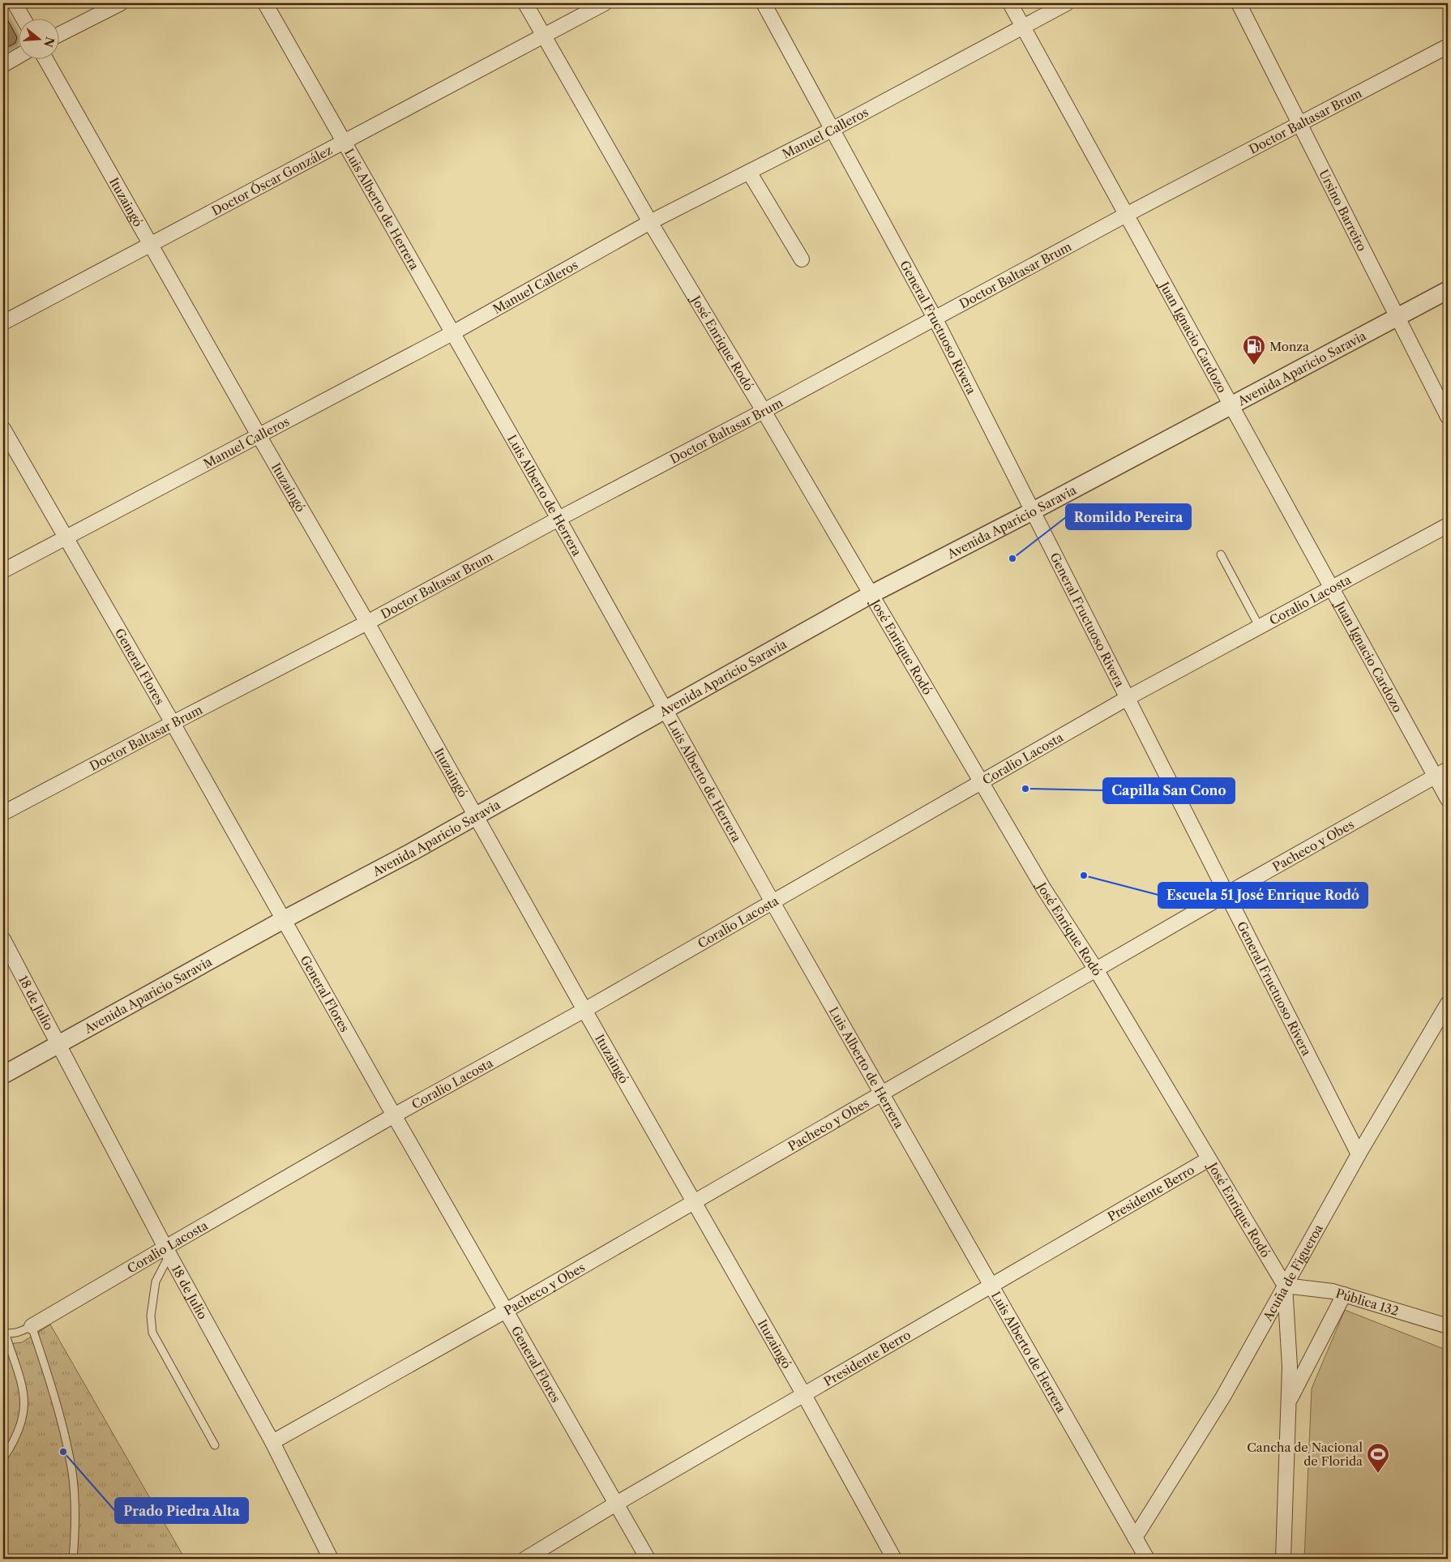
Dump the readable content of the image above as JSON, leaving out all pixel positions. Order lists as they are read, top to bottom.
{
  "streets": {
    "street": [
      "Doctor Baltasar Brum",
      "Manuel Calleros",
      "Doctor Óscar González",
      "Ituzaingó",
      "Luis Alberto de Herrera",
      "Ursino Barreiro",
      "General Fructuoso Rivera",
      "Juan Ignacio Cardozo",
      "José Enrique Rodó",
      "Avenida Aparicio Saravia",
      "Coralio Lacosta",
      "General Flores",
      "Pacheco y Obes",
      "18 de Julio",
      "Presidente Berro",
      "Acuña de Figueroa",
      "Pública 132"
    ]
  },
  "crossings": [
    ["Doctor Baltasar Brum", "Ituzaingó"],
    ["Doctor Baltasar Brum", "Luis Alberto de Herrera"],
    ["Doctor Baltasar Brum", "Ursino Barreiro"],
    ["Doctor Baltasar Brum", "General Fructuoso Rivera"],
    ["Doctor Baltasar Brum", "Juan Ignacio Cardozo"],
    ["Doctor Baltasar Brum", "José Enrique Rodó"],
    ["Doctor Baltasar Brum", "General Flores"],
    ["Manuel Calleros", "Ituzaingó"],
    ["Manuel Calleros", "Luis Alberto de Herrera"],
    ["Manuel Calleros", "General Fructuoso Rivera"],
    ["Manuel Calleros", "Juan Ignacio Cardozo"],
    ["Manuel Calleros", "José Enrique Rodó"],
    ["Manuel Calleros", "General Flores"],
    ["Doctor Óscar González", "Ituzaingó"],
    ["Doctor Óscar González", "Luis Alberto de Herrera"],
    ["Doctor Óscar González", "José Enrique Rodó"],
    ["Ituzaingó", "Avenida Aparicio Saravia"],
    ["Ituzaingó", "Coralio Lacosta"],
    ["Ituzaingó", "Pacheco y Obes"],
    ["Ituzaingó", "Presidente Berro"],
    ["Luis Alberto de Herrera", "Avenida Aparicio Saravia"],
    ["Luis Alberto de Herrera", "Coralio Lacosta"],
    ["Luis Alberto de Herrera", "Pacheco y Obes"],
    ["Luis Alberto de Herrera", "Presidente Berro"],
    ["Luis Alberto de Herrera", "Acuña de Figueroa"],
    ["Ursino Barreiro", "Avenida Aparicio Saravia"],
    ["General Fructuoso Rivera", "Avenida Aparicio Saravia"],
    ["General Fructuoso Rivera", "Coralio Lacosta"],
    ["General Fructuoso Rivera", "Pacheco y Obes"],
    ["General Fructuoso Rivera", "Acuña de Figueroa"],
    ["Juan Ignacio Cardozo", "Avenida Aparicio Saravia"],
    ["Juan Ignacio Cardozo", "Coralio Lacosta"],
    ["Juan Ignacio Cardozo", "Pacheco y Obes"],
    ["José Enrique Rodó", "Avenida Aparicio Saravia"],
    ["José Enrique Rodó", "Coralio Lacosta"],
    ["José Enrique Rodó", "Pacheco y Obes"],
    ["José Enrique Rodó", "Presidente Berro"],
    ["José Enrique Rodó", "Acuña de Figueroa"],
    ["José Enrique Rodó", "Pública 132"],
    ["Avenida Aparicio Saravia", "General Flores"],
    ["Avenida Aparicio Saravia", "18 de Julio"],
    ["Coralio Lacosta", "General Flores"],
    ["Coralio Lacosta", "18 de Julio"],
    ["General Flores", "Pacheco y Obes"],
    ["General Flores", "Presidente Berro"],
    ["Pacheco y Obes", "18 de Julio"],
    ["Acuña de Figueroa", "Pública 132"]
  ],
  "places": {
    "fuel station": ["Monza"],
    "other": [
      "Romildo Pereira",
      "Capilla San Cono",
      "Escuela 51 José Enrique Rodó",
      "Prado Piedra Alta"
    ],
    "sports": ["Cancha de Nacional de Florida"]
  },
  "north": "right"
}
